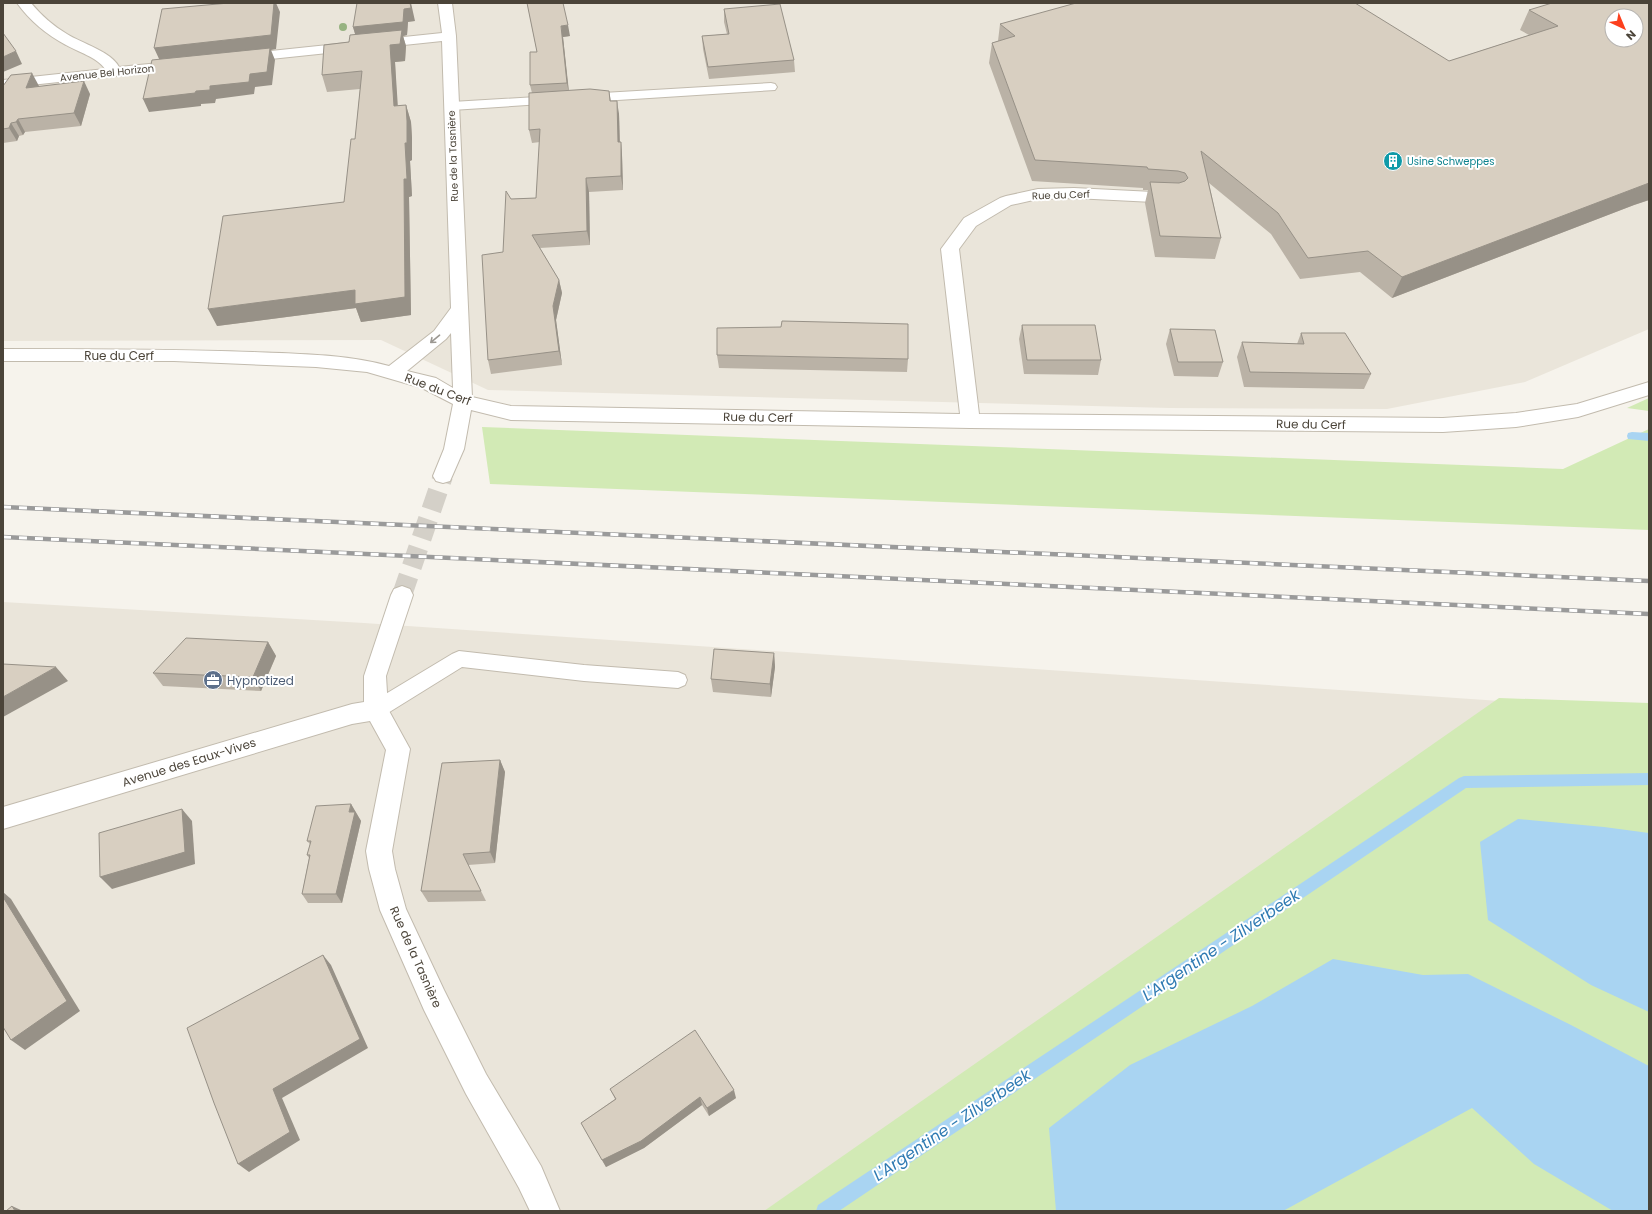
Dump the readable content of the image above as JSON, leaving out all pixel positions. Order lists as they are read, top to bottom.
{
  "streets": {
    "street": [
      "Avenue Bel Horizon",
      "Rue de la Tasnière",
      "Rue du Cerf",
      "Avenue des Eaux-Vives"
    ]
  },
  "crossings": [
    ["Rue de la Tasnière", "Rue du Cerf"],
    ["Rue de la Tasnière", "Avenue des Eaux-Vives"]
  ],
  "water": ["L'Argentine - Zilverbeek"],
  "places": {
    "building": ["Usine Schweppes"],
    "office": ["Hypnotized"]
  },
  "north": "bottom right"
}
